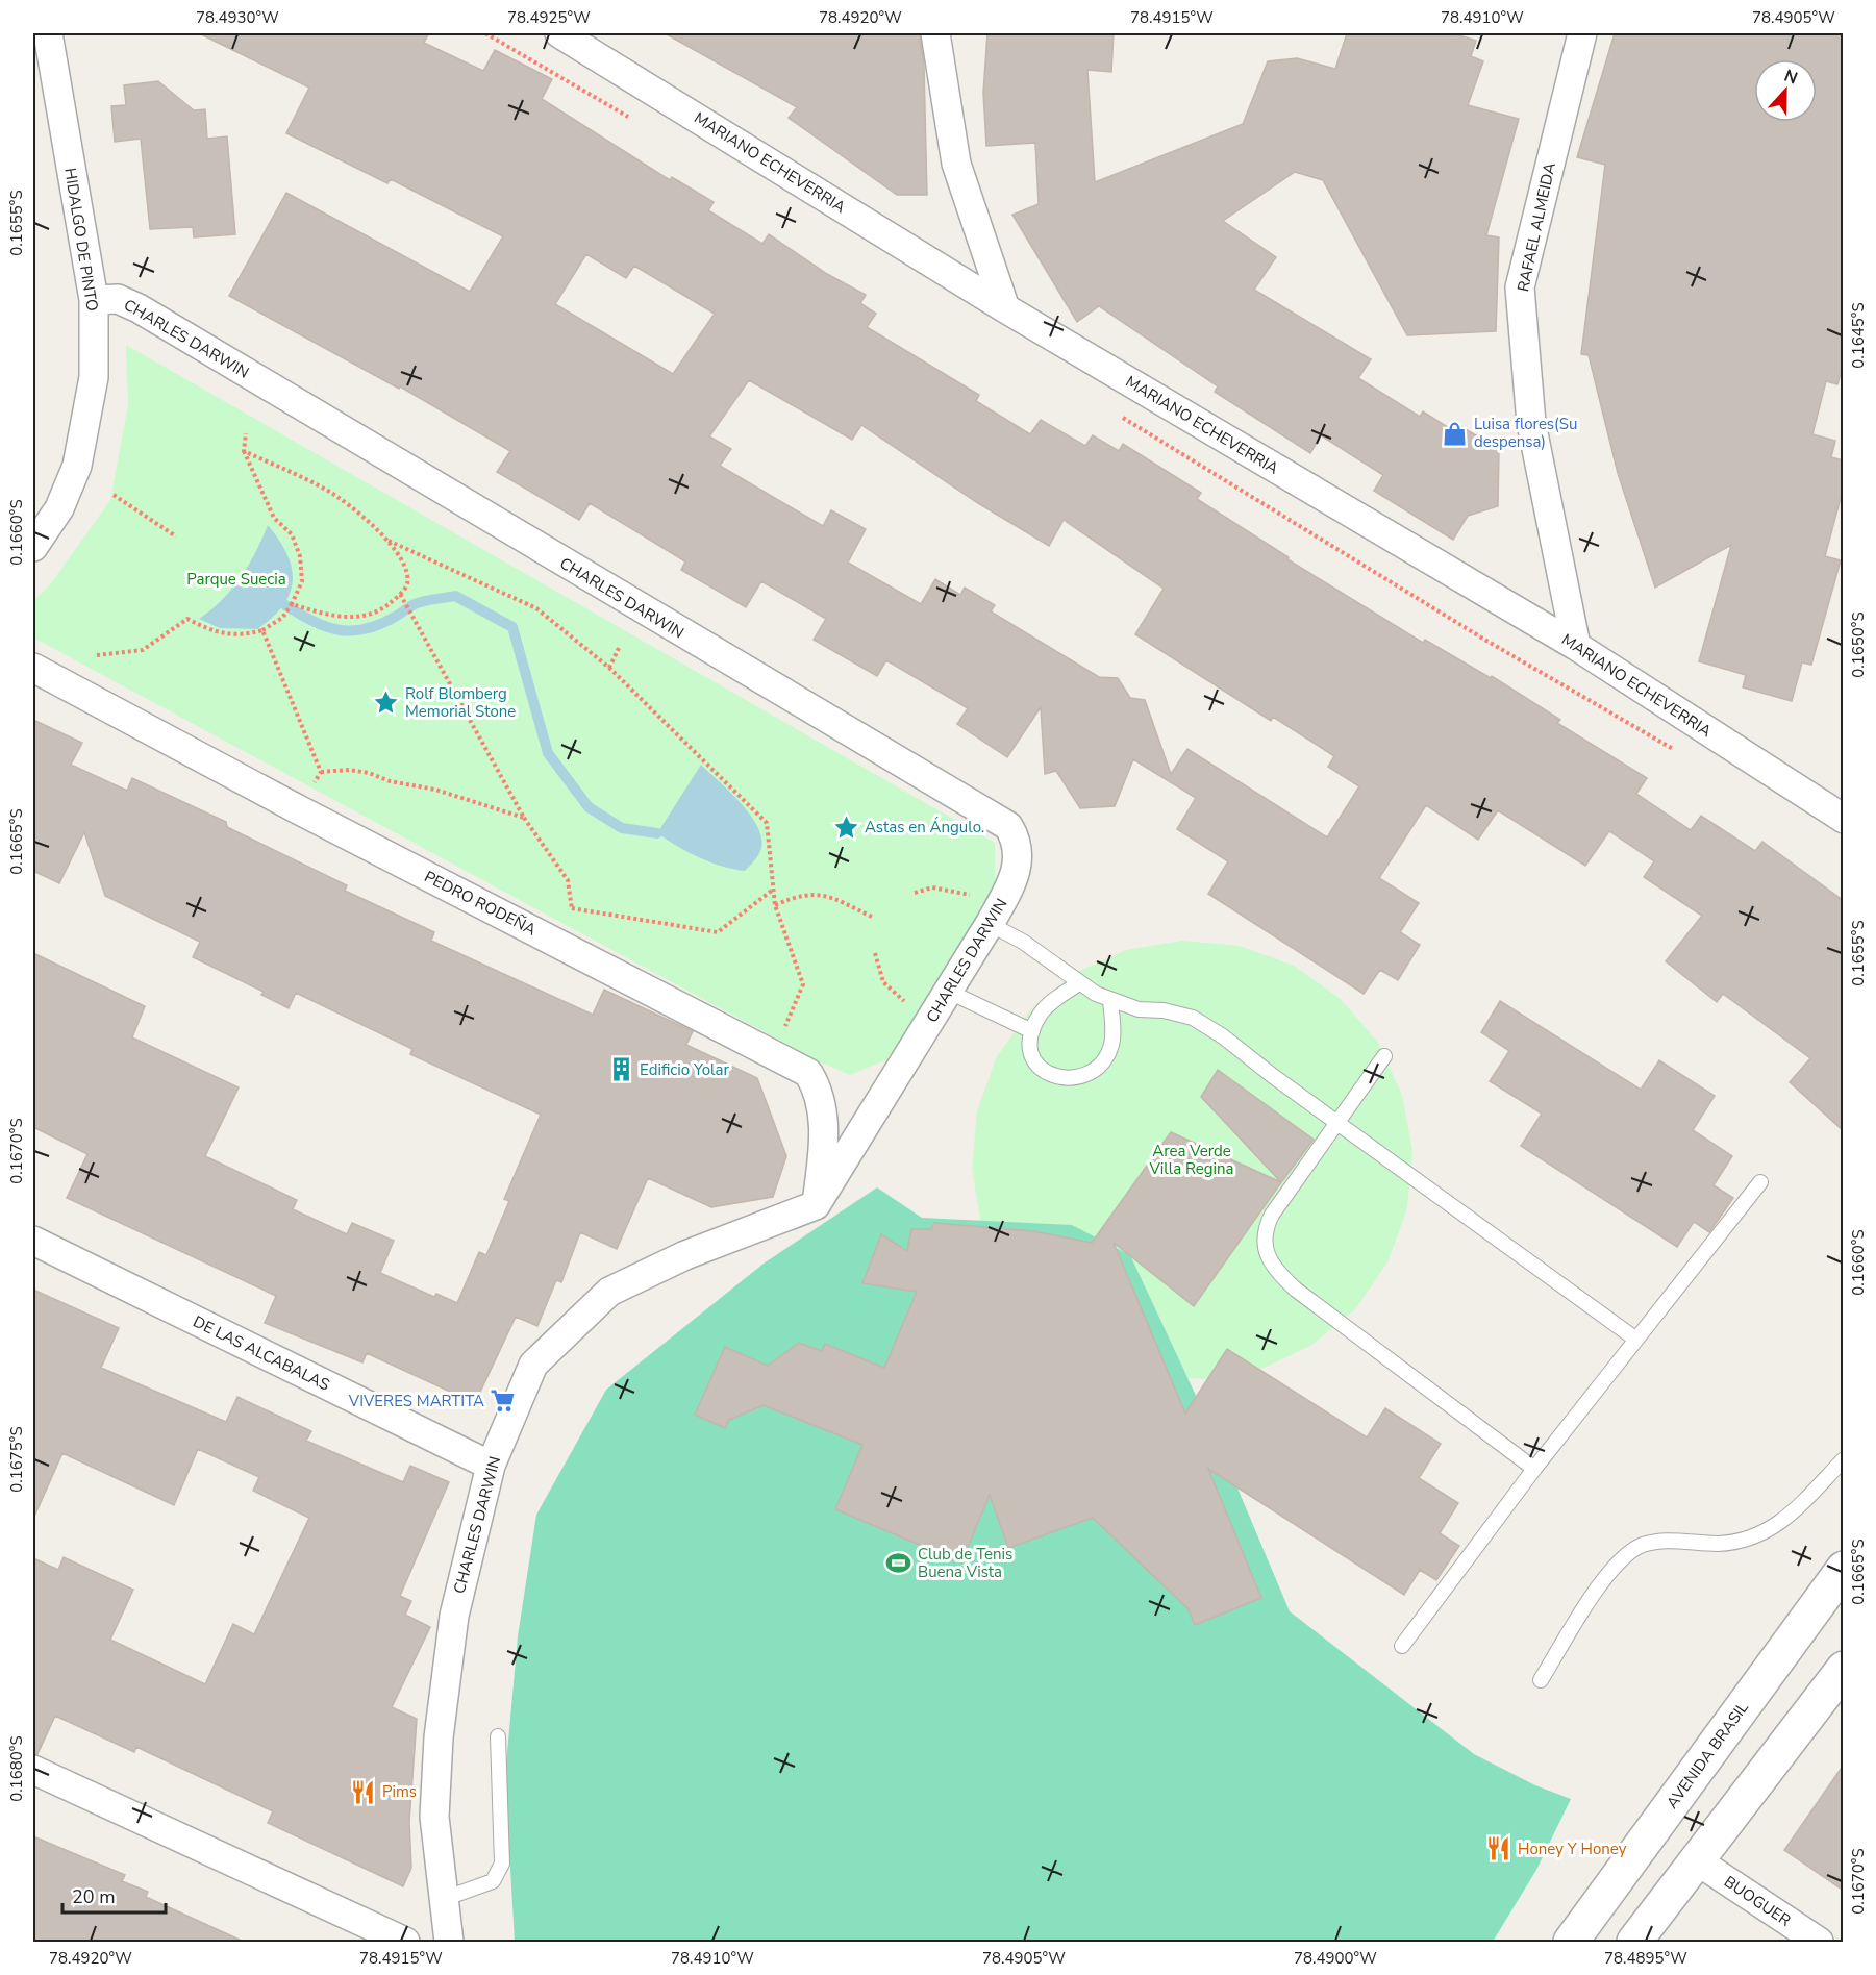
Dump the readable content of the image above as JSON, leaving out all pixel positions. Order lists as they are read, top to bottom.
{
  "streets": {
    "street": [
      "MARIANO ECHEVERRIA",
      "RAFAEL ALMEIDA",
      "HIDALGO DE PINTO",
      "CHARLES DARWIN",
      "PEDRO RODEÑA",
      "DE LAS ALCABALAS",
      "AVENIDA BRASIL",
      "BUOGUER"
    ]
  },
  "crossings": [
    ["MARIANO ECHEVERRIA", "RAFAEL ALMEIDA"],
    ["HIDALGO DE PINTO", "CHARLES DARWIN"],
    ["CHARLES DARWIN", "PEDRO RODEÑA"],
    ["CHARLES DARWIN", "DE LAS ALCABALAS"]
  ],
  "parks": ["Parque Suecia", "Area Verde Villa Regina"],
  "places": {
    "shop": ["Luisa flores(Su despensa)"],
    "place": ["Rolf Blomberg Memorial Stone", "Astas en Ángulo."],
    "building": ["Edificio Yolar"],
    "supermarket": ["VIVERES MARTITA"],
    "sports": ["Club de Tenis Buena Vista"],
    "restaurant": ["Pims", "Honey Y Honey"]
  },
  "scale_bar": "20 m",
  "north": "top",
  "coordinates": [
    "78.4930°W",
    "78.4925°W",
    "78.4920°W",
    "78.4915°W",
    "78.4910°W",
    "78.4905°W",
    "0.1655°S",
    "0.1645°S",
    "0.1660°S",
    "0.1650°S",
    "0.1665°S",
    "0.1670°S",
    "0.1675°S",
    "0.1680°S",
    "78.4900°W",
    "78.4895°W"
  ]
}
